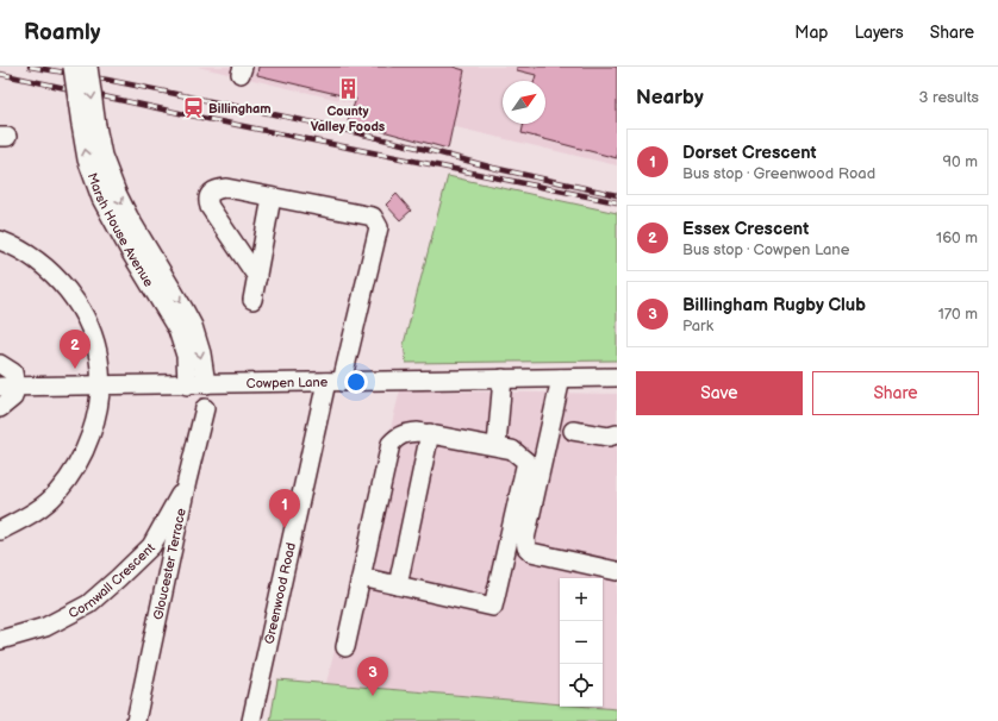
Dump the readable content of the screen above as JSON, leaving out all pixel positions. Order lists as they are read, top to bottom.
{
  "streets": {
    "street": [
      "Marsh House Avenue",
      "Cowpen Lane",
      "Gloucester Terrace",
      "Cornwall Crescent",
      "Greenwood Road"
    ]
  },
  "crossings": [
    ["Marsh House Avenue", "Cowpen Lane"],
    ["Cowpen Lane", "Greenwood Road"],
    ["Gloucester Terrace", "Cornwall Crescent"]
  ],
  "places": {
    "building": ["County Valley Foods"],
    "station": ["Billingham"]
  },
  "north": "top right",
  "page": {
    "header": "Roamly",
    "nav": ["Map", "Layers", "Share"],
    "heading": ["Nearby", "3 results"],
    "list": [
      {
        "mark": "1",
        "name": "Dorset Crescent",
        "note": "Bus stop · Greenwood Road",
        "value": "90 m"
      },
      {
        "mark": "2",
        "name": "Essex Crescent",
        "note": "Bus stop · Cowpen Lane",
        "value": "160 m"
      },
      {
        "mark": "3",
        "name": "Billingham Rugby Club",
        "note": "Park",
        "value": "170 m"
      }
    ],
    "pins": ["2", "1", "3"],
    "buttons": ["Save", "Share"],
    "map_buttons": ["+", "−"]
  }
}
